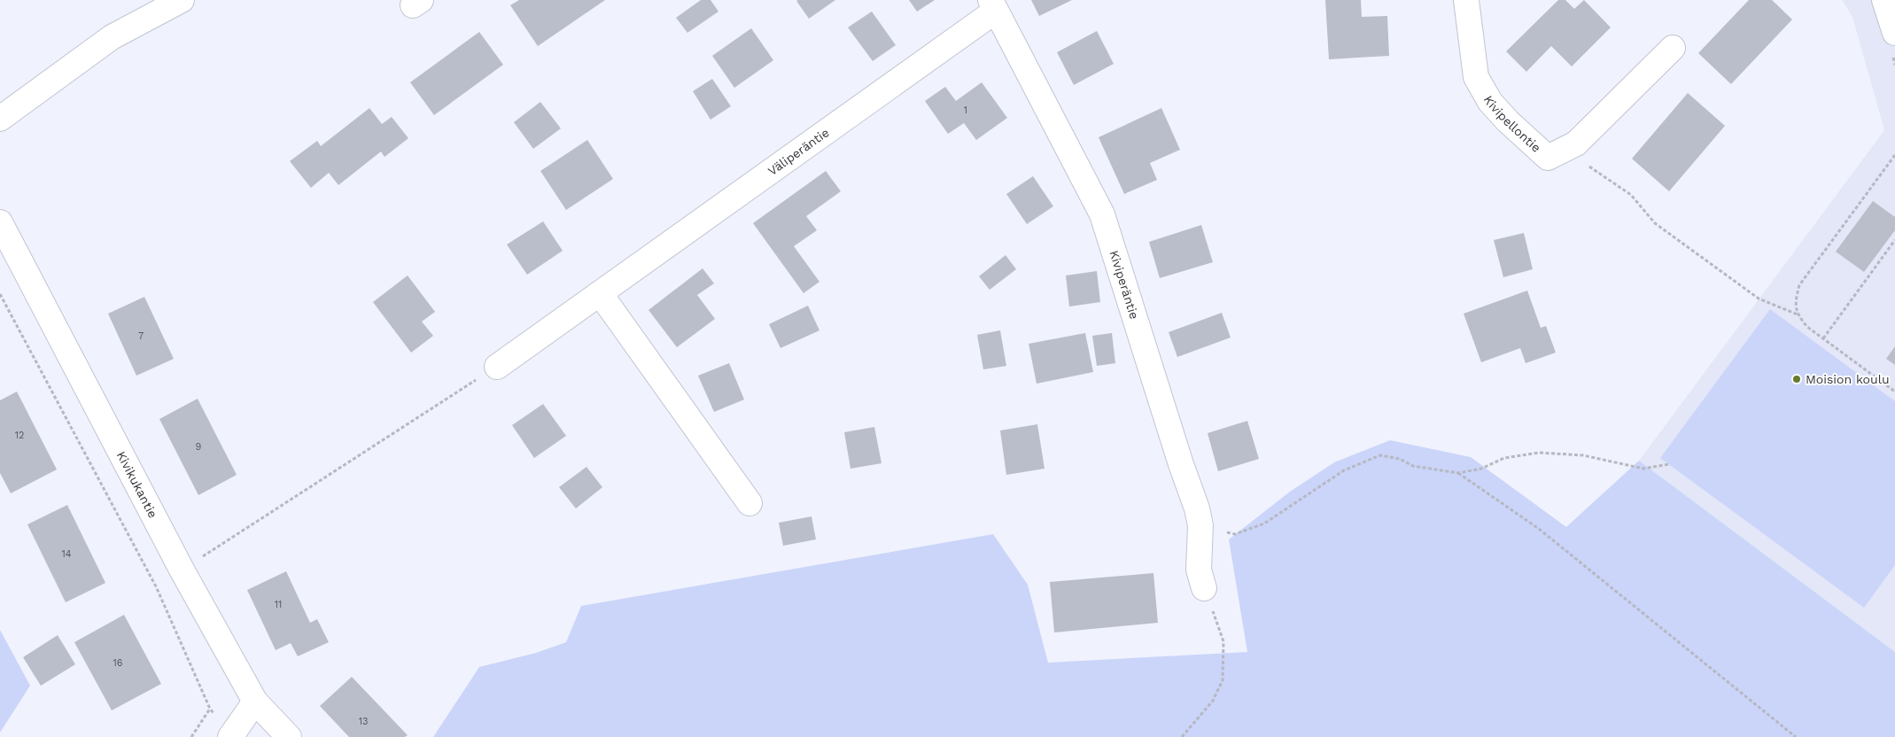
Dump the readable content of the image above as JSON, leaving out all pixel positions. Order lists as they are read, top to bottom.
{
  "streets": {
    "street": [
      "Kivipellontie",
      "Väliperäntie",
      "Kiviperäntie",
      "Kivikukantie"
    ]
  },
  "crossings": [
    ["Väliperäntie", "Kiviperäntie"]
  ],
  "places": ["Moision koulu"],
  "house_numbers": [
    "1",
    "7",
    "12",
    "9",
    "14",
    "11",
    "16",
    "13"
  ]
}
